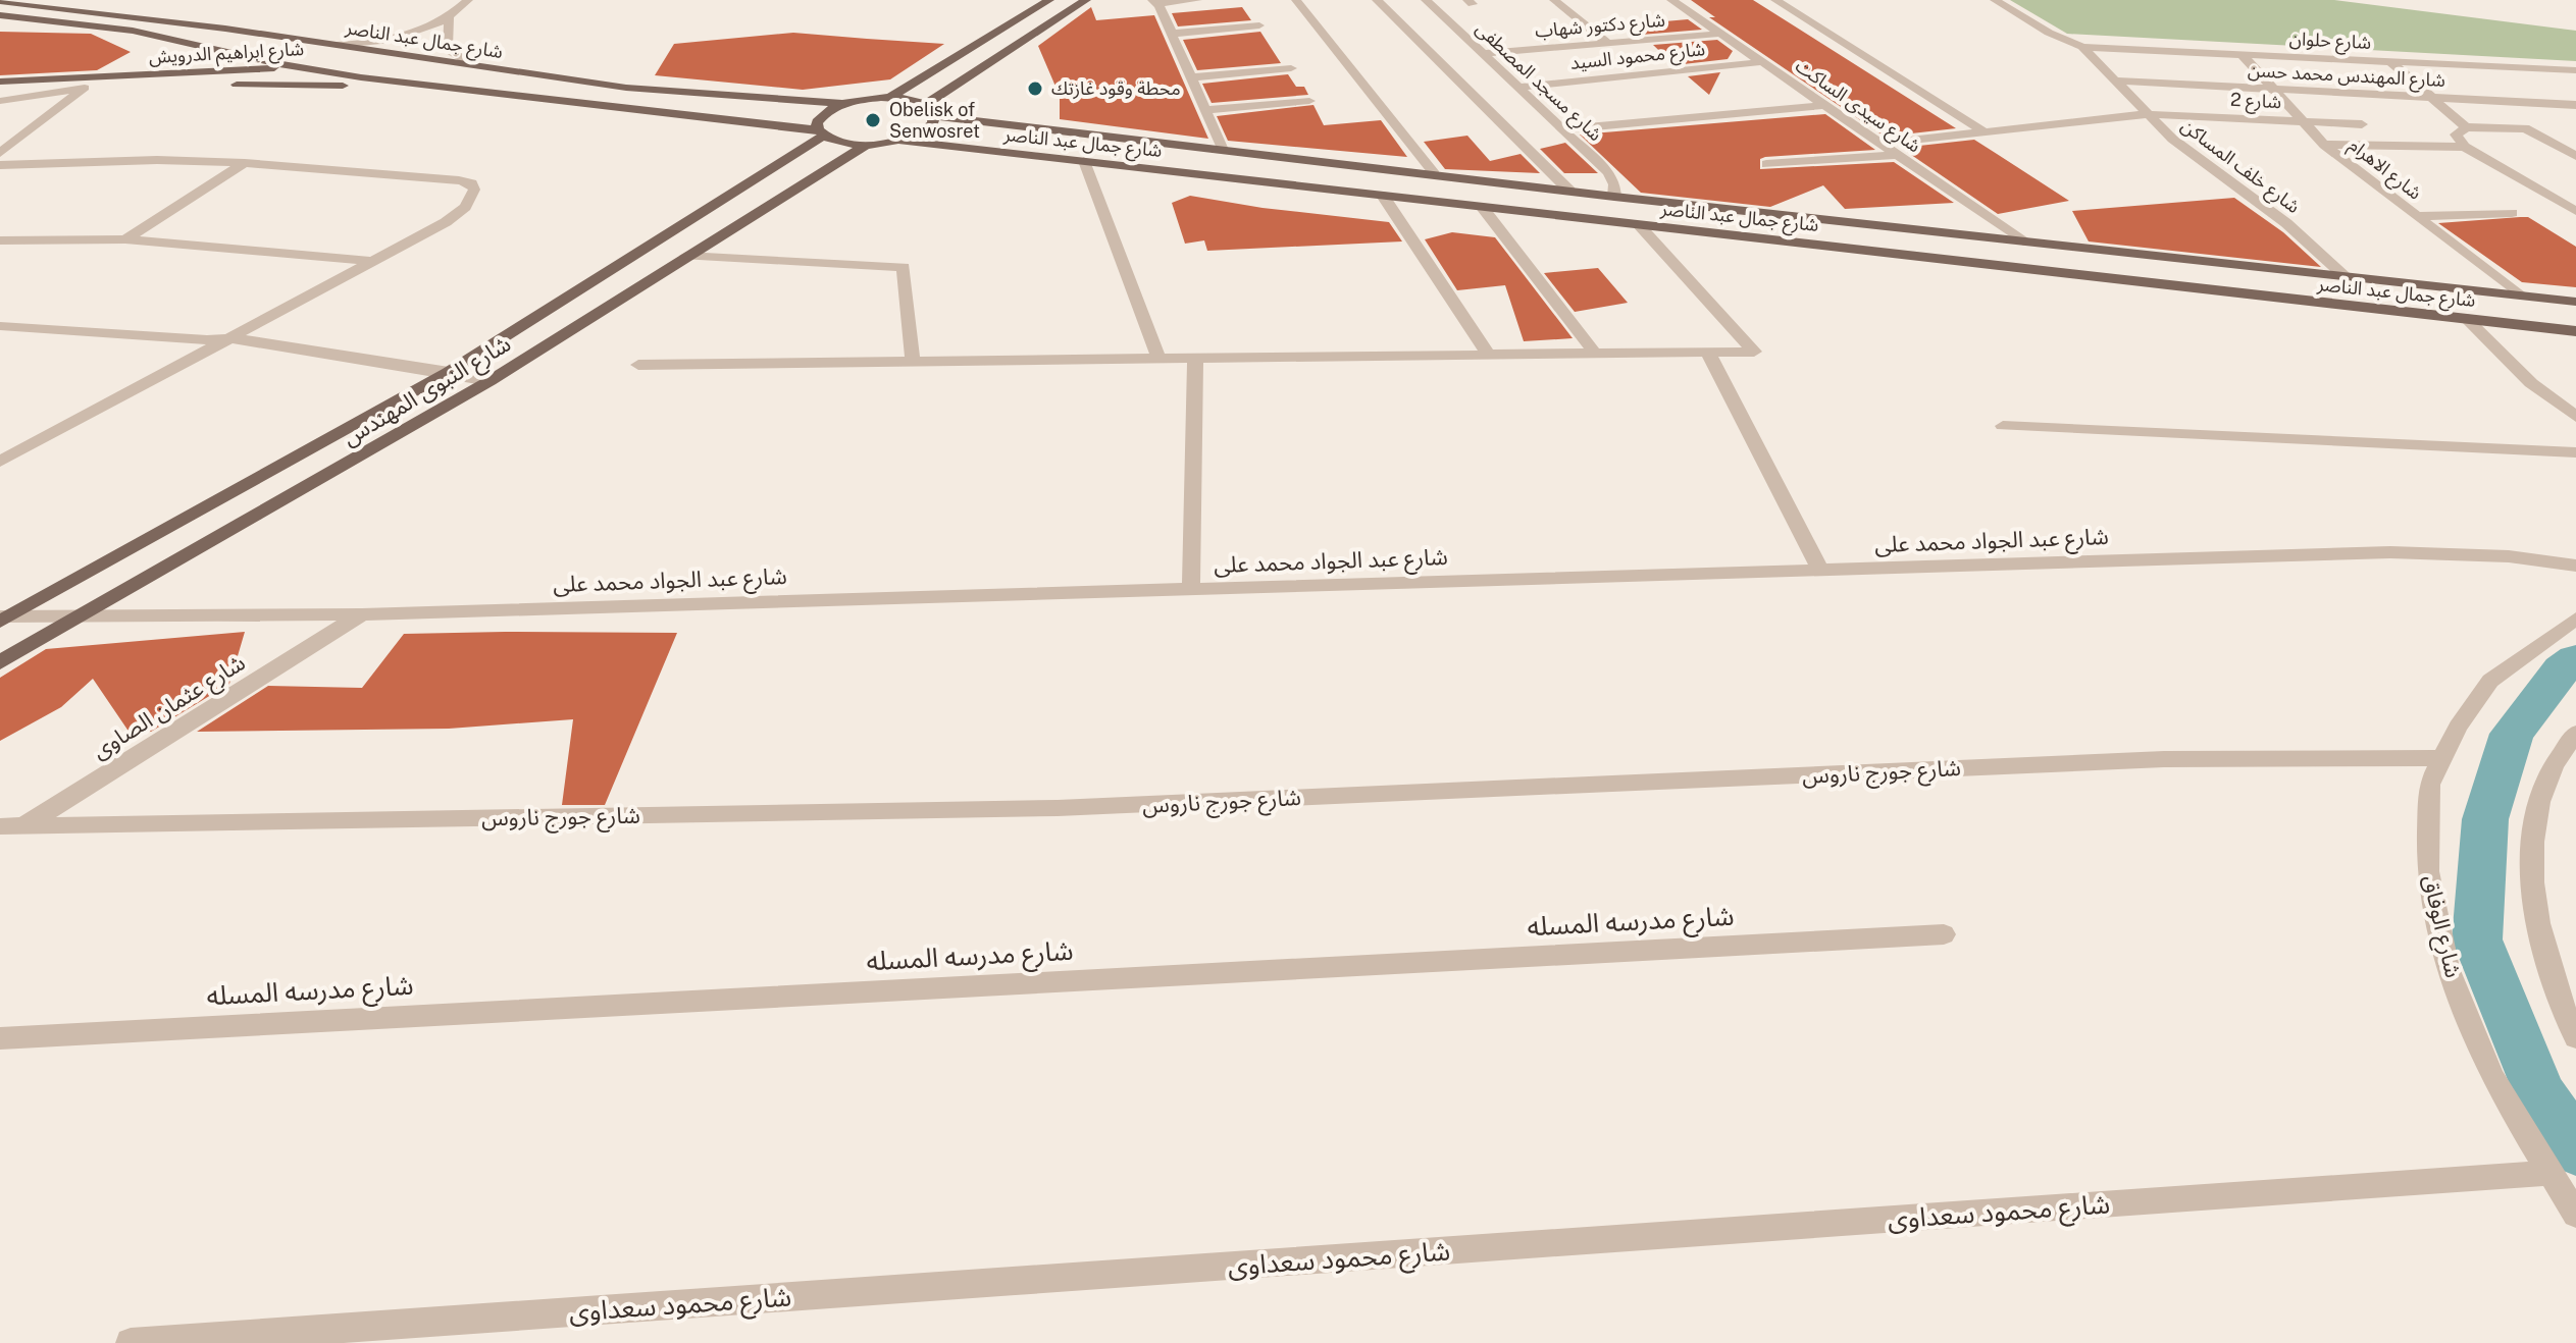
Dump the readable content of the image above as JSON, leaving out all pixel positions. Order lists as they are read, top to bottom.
{
  "streets": {
    "main road": ["شارع جمال عبد الناصر", "شارع ابراهيم الدرويش", "شارع النبوى المهندس"],
    "street": [
      "شارع دكتور شهاب",
      "شارع حلوان",
      "شارع محمود السيد",
      "شارع المهندس محمد حسن",
      "شارع مسجد المصطفى",
      "شارع 2",
      "شارع سيدى الساكت",
      "شارع خلف المساكن",
      "شارع الاهرام",
      "شارع عبد الجواد محمد على",
      "شارع عثمان الصاوى",
      "شارع جورج ناروس",
      "شارع مدرسه المسله",
      "شارع الوفاق",
      "شارع محمود سعداوى"
    ]
  },
  "crossings": [
    ["شارع دكتور شهاب", "شارع مسجد المصطفى"],
    ["شارع دكتور شهاب", "شارع سيدى الساكت"],
    ["شارع جمال عبد الناصر", "شارع ابراهيم الدرويش"],
    ["شارع جمال عبد الناصر", "شارع مسجد المصطفى"],
    ["شارع جمال عبد الناصر", "شارع سيدى الساكت"],
    ["شارع جمال عبد الناصر", "شارع خلف المساكن"],
    ["شارع جمال عبد الناصر", "شارع الاهرام"],
    ["شارع جمال عبد الناصر", "شارع النبوى المهندس"],
    ["شارع حلوان", "شارع خلف المساكن"],
    ["شارع حلوان", "شارع الاهرام"],
    ["شارع محمود السيد", "شارع مسجد المصطفى"],
    ["شارع محمود السيد", "شارع سيدى الساكت"],
    ["شارع المهندس محمد حسن", "شارع خلف المساكن"],
    ["شارع المهندس محمد حسن", "شارع الاهرام"],
    ["شارع 2", "شارع سيدى الساكت"],
    ["شارع 2", "شارع خلف المساكن"],
    ["شارع 2", "شارع الاهرام"],
    ["شارع النبوى المهندس", "شارع عبد الجواد محمد على"],
    ["شارع عبد الجواد محمد على", "شارع عثمان الصاوى"],
    ["شارع عثمان الصاوى", "شارع جورج ناروس"],
    ["شارع جورج ناروس", "شارع الوفاق"],
    ["شارع الوفاق", "شارع محمود سعداوى"]
  ],
  "places": ["محطة وقود غازتك", "Obelisk of Senwosret"]
}
